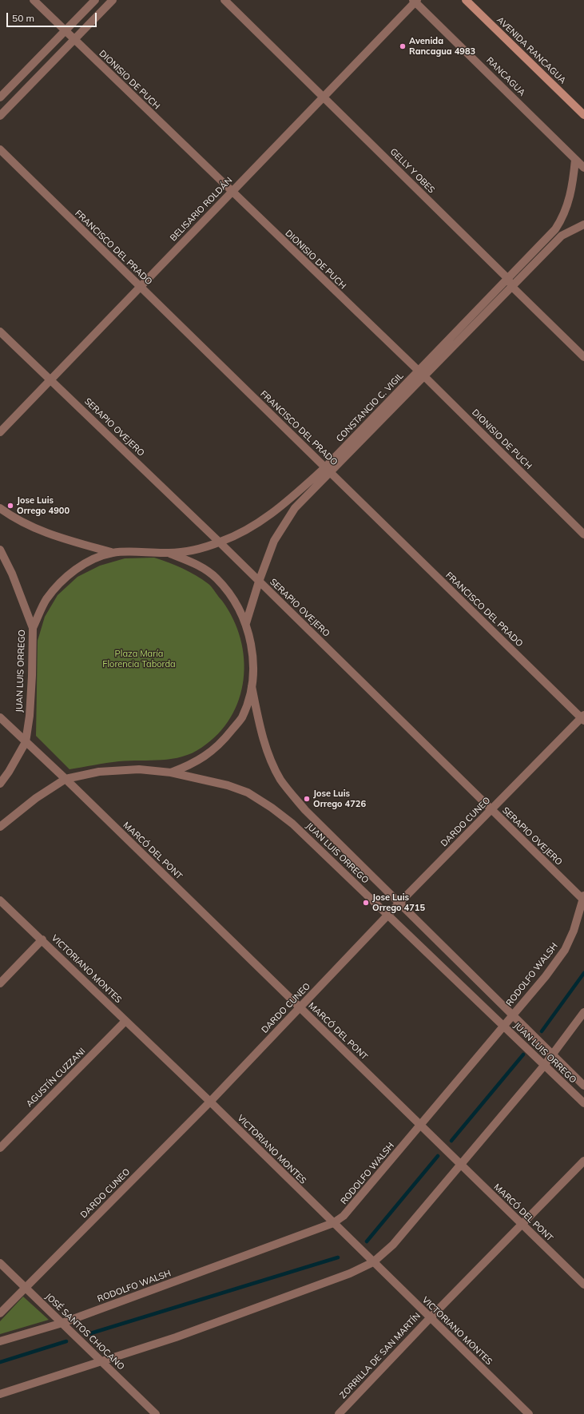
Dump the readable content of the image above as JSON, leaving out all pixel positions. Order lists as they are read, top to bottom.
{
  "streets": {
    "main road": ["AVENIDA RANCAGUA"],
    "street": [
      "RANCAGUA",
      "DIONISIO DE PUCH",
      "GELLY Y OBES",
      "BELISARIO ROLDÁN",
      "FRANCISCO DEL PRADO",
      "CONSTANCIO C. VIGIL",
      "SERAPIO OVEJERO",
      "JUAN LUIS ORREGO",
      "DARDO CUNEO",
      "MARCÓ DEL PONT",
      "VICTORIANO MONTES",
      "RODOLFO WALSH",
      "AGUSTÍN CUZZANI",
      "JOSÉ SANTOS CHOCANO",
      "ZORRILLA DE SAN MARTÍN"
    ]
  },
  "crossings": [
    ["RANCAGUA", "BELISARIO ROLDÁN"],
    ["RANCAGUA", "CONSTANCIO C. VIGIL"],
    ["DIONISIO DE PUCH", "BELISARIO ROLDÁN"],
    ["DIONISIO DE PUCH", "CONSTANCIO C. VIGIL"],
    ["GELLY Y OBES", "BELISARIO ROLDÁN"],
    ["GELLY Y OBES", "CONSTANCIO C. VIGIL"],
    ["BELISARIO ROLDÁN", "FRANCISCO DEL PRADO"],
    ["BELISARIO ROLDÁN", "SERAPIO OVEJERO"],
    ["FRANCISCO DEL PRADO", "CONSTANCIO C. VIGIL"],
    ["FRANCISCO DEL PRADO", "DARDO CUNEO"],
    ["CONSTANCIO C. VIGIL", "SERAPIO OVEJERO"],
    ["CONSTANCIO C. VIGIL", "JUAN LUIS ORREGO"],
    ["SERAPIO OVEJERO", "DARDO CUNEO"],
    ["SERAPIO OVEJERO", "RODOLFO WALSH"],
    ["JUAN LUIS ORREGO", "DARDO CUNEO"],
    ["JUAN LUIS ORREGO", "MARCÓ DEL PONT"],
    ["JUAN LUIS ORREGO", "RODOLFO WALSH"],
    ["DARDO CUNEO", "MARCÓ DEL PONT"],
    ["DARDO CUNEO", "VICTORIANO MONTES"],
    ["DARDO CUNEO", "JOSÉ SANTOS CHOCANO"],
    ["MARCÓ DEL PONT", "RODOLFO WALSH"],
    ["MARCÓ DEL PONT", "ZORRILLA DE SAN MARTÍN"],
    ["VICTORIANO MONTES", "RODOLFO WALSH"],
    ["VICTORIANO MONTES", "AGUSTÍN CUZZANI"],
    ["VICTORIANO MONTES", "ZORRILLA DE SAN MARTÍN"],
    ["RODOLFO WALSH", "JOSÉ SANTOS CHOCANO"]
  ],
  "parks": ["Plaza María Florencia Taborda"],
  "places": [
    "Avenida Rancagua 4983",
    "Jose Luis Orrego 4900",
    "Jose Luis Orrego 4726",
    "Jose Luis Orrego 4715"
  ],
  "scale_bar": "50 m"
}
